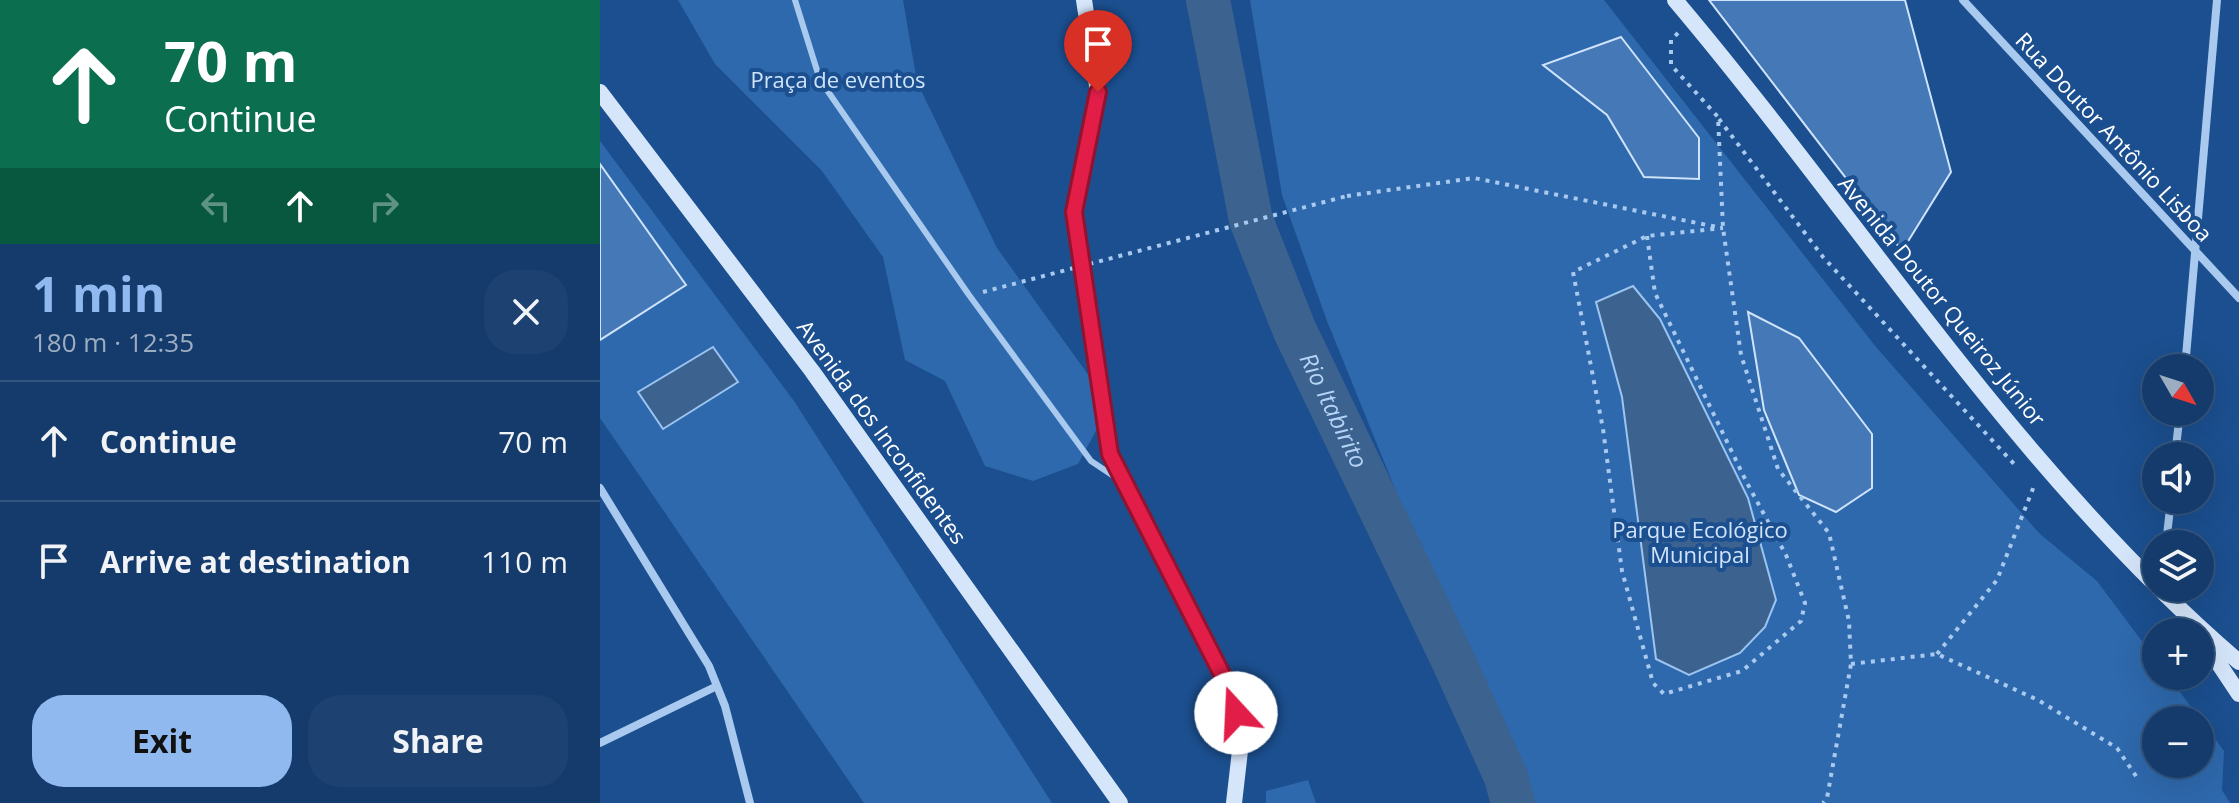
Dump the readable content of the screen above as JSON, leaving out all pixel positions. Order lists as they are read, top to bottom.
{
  "streets": {
    "main road": ["Avenida Doutor Queiroz Júnior", "Avenida dos Inconfidentes"],
    "street": ["Rua Doutor Antônio Lisboa"]
  },
  "water": ["Rio Itabirito"],
  "parks": ["Praça de eventos", "Parque Ecológico Municipal"],
  "north": "bottom right",
  "page": {
    "turn": ["70 m", "Continue"],
    "heading": ["1 min", "180 m · 12:35"],
    "map_buttons": ["+", "−"],
    "list": [
      {
        "name": "Continue",
        "value": "70 m"
      },
      {
        "name": "Arrive at destination",
        "value": "110 m"
      }
    ],
    "buttons": ["Exit", "Share"]
  }
}
